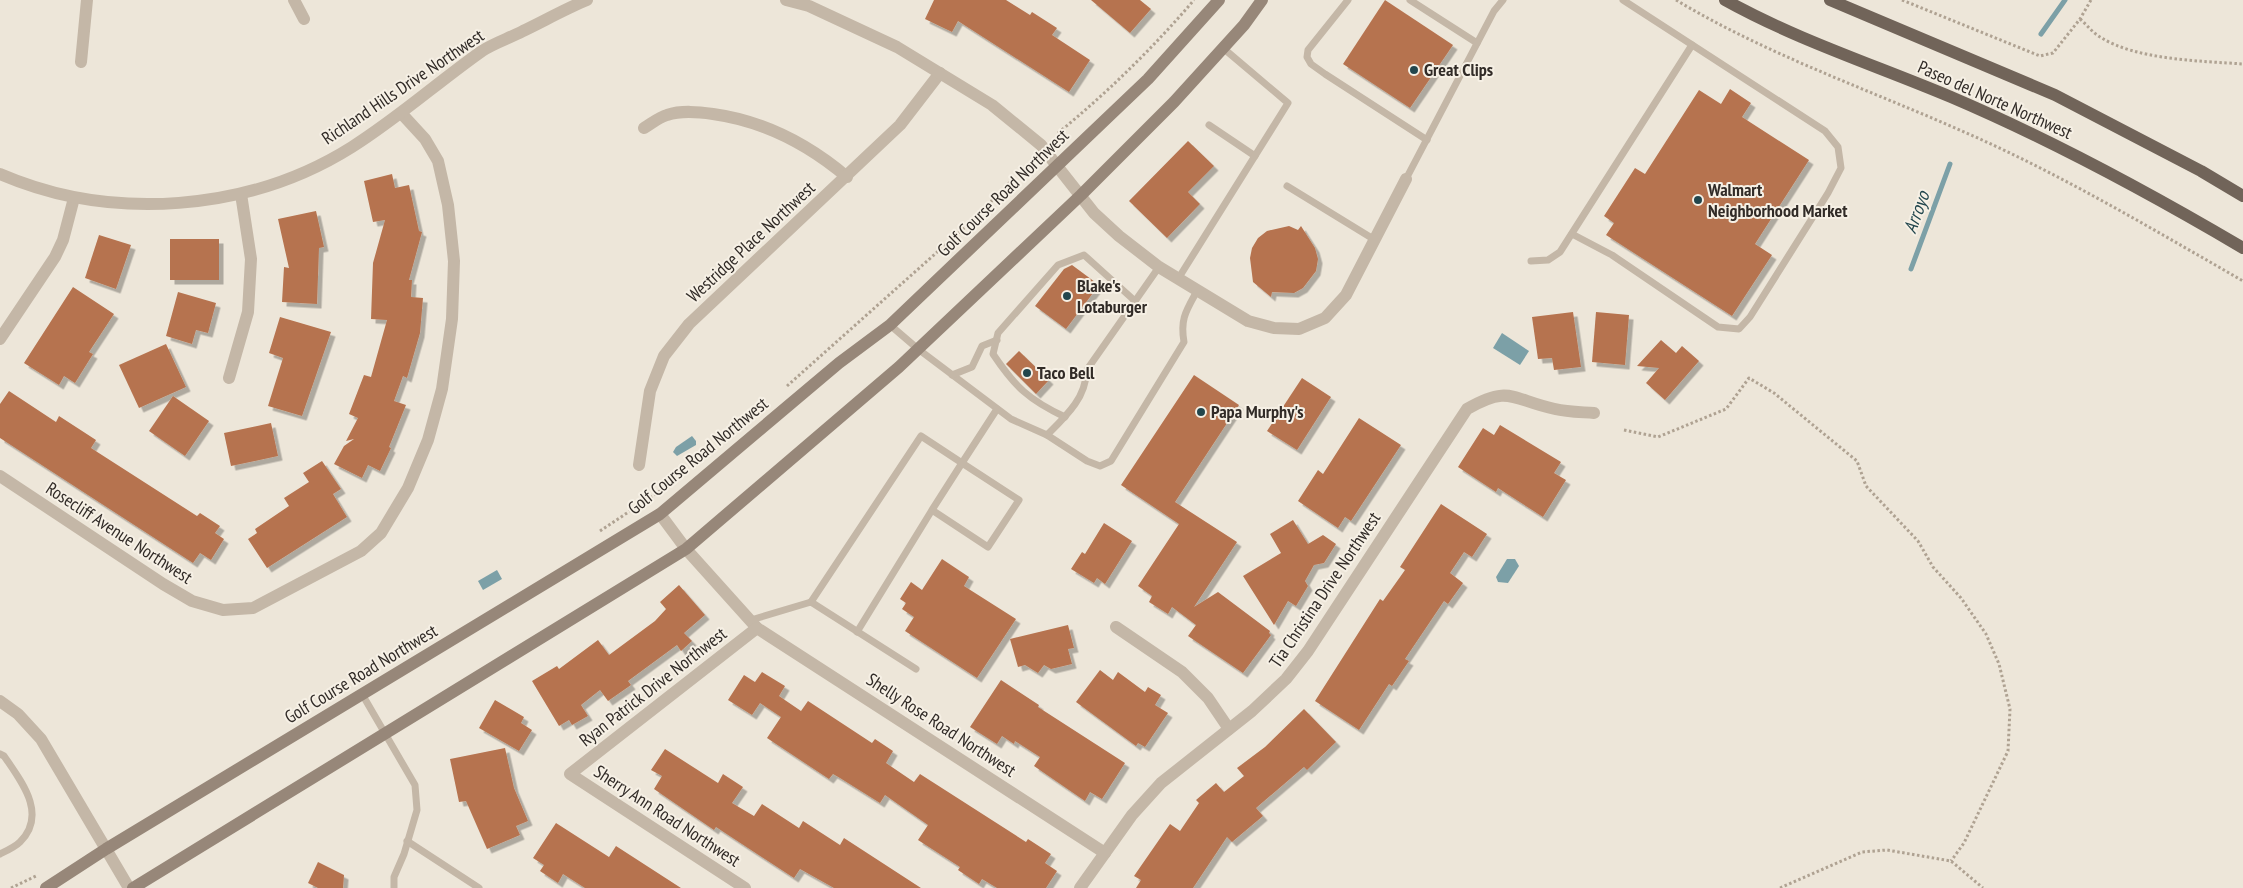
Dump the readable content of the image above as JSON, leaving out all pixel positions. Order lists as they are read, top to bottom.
{
  "streets": {
    "main road": ["Paseo del Norte Northwest", "Golf Course Road Northwest"],
    "street": [
      "Richland Hills Drive Northwest",
      "Westridge Place Northwest",
      "Rosecliff Avenue Northwest",
      "Tia Christina Drive Northwest",
      "Ryan Patrick Drive Northwest",
      "Shelly Rose Road Northwest",
      "Sherry Ann Road Northwest"
    ]
  },
  "crossings": [
    ["Richland Hills Drive Northwest", "Rosecliff Avenue Northwest"],
    ["Tia Christina Drive Northwest", "Shelly Rose Road Northwest"],
    ["Ryan Patrick Drive Northwest", "Shelly Rose Road Northwest"],
    ["Ryan Patrick Drive Northwest", "Sherry Ann Road Northwest"]
  ],
  "water": ["Arroyo"],
  "places": [
    "Great Clips",
    "Walmart Neighborhood Market",
    "Blake's Lotaburger",
    "Taco Bell",
    "Papa Murphy's"
  ]
}
